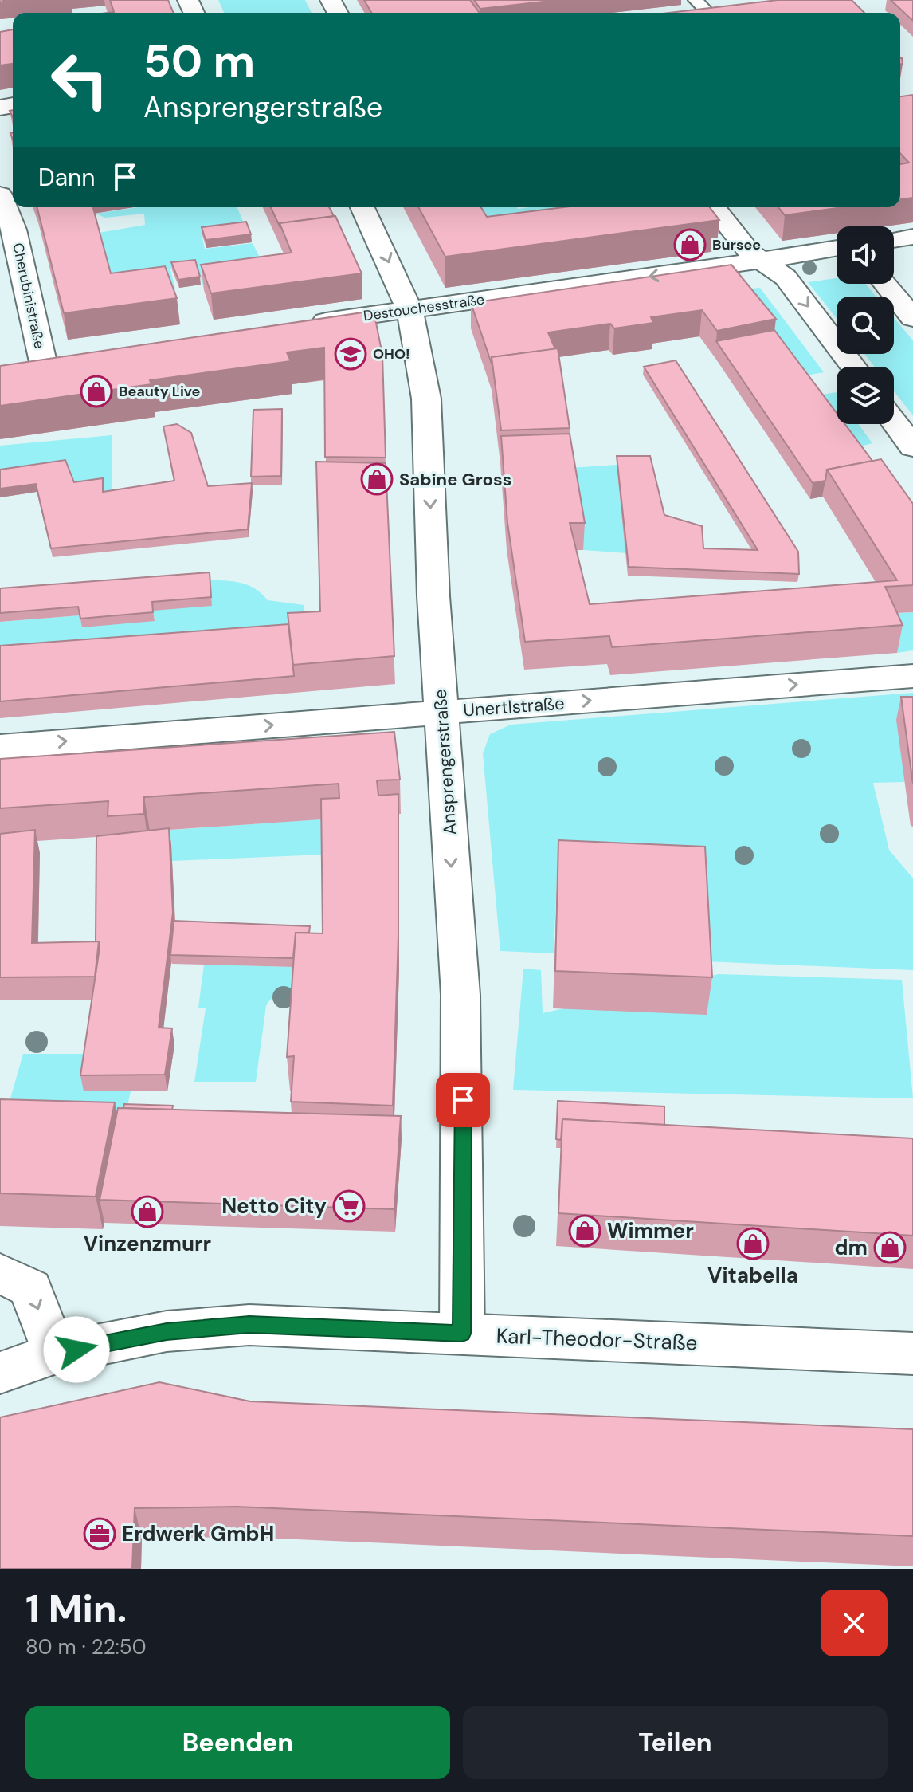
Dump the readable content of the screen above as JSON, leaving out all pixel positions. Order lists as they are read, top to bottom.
{
  "streets": {
    "street": [
      "Cherubinistraße",
      "Destouchesstraße",
      "Unertlstraße",
      "Ansprengerstraße",
      "Karl-Theodor-Straße"
    ]
  },
  "crossings": [
    ["Destouchesstraße", "Ansprengerstraße"],
    ["Unertlstraße", "Ansprengerstraße"],
    ["Ansprengerstraße", "Karl-Theodor-Straße"]
  ],
  "one_way": ["Destouchesstraße", "Unertlstraße", "Ansprengerstraße"],
  "places": {
    "shop": [
      "Bursee",
      "Beauty Live",
      "Sabine Gross",
      "Vinzenzmurr",
      "Wimmer",
      "Vitabella",
      "dm"
    ],
    "school or university": ["OHO!"],
    "supermarket": ["Netto City"],
    "office": ["Erdwerk GmbH"]
  },
  "page": {
    "turn": ["50 m", "Ansprengerstraße"],
    "then": "Dann",
    "heading": ["1 Min.", "80 m · 22:50"],
    "buttons": ["Beenden", "Teilen"]
  }
}
